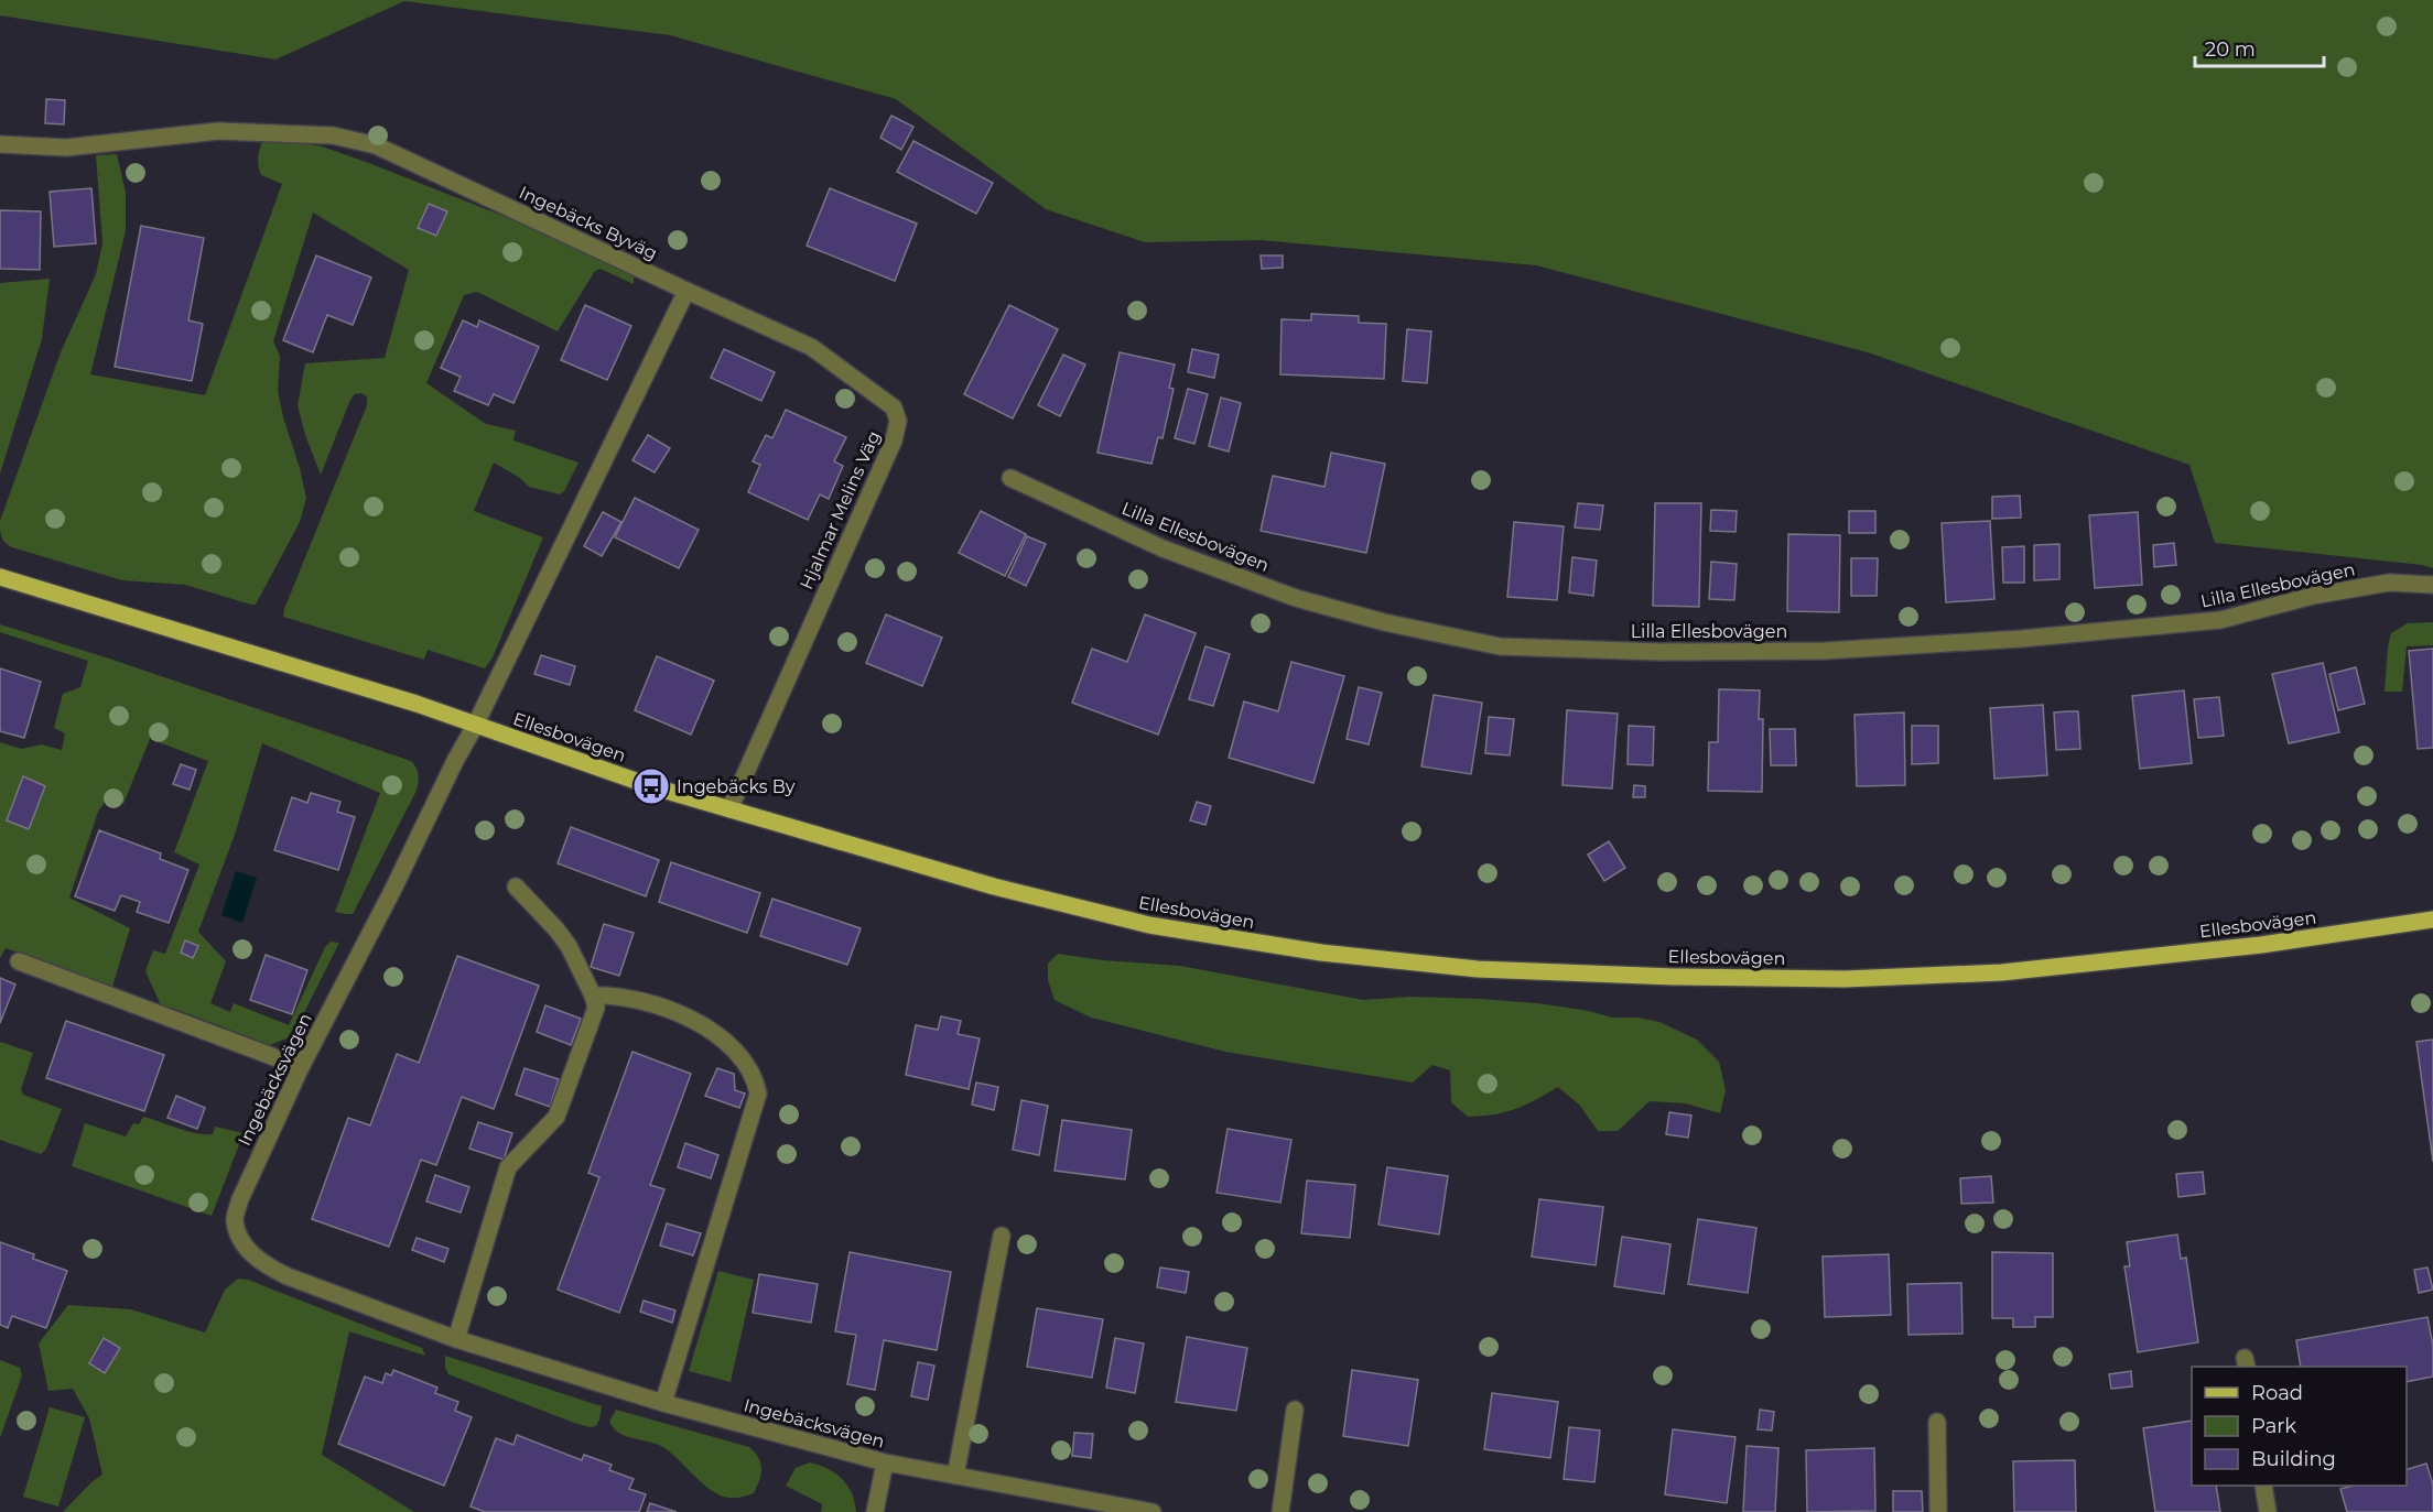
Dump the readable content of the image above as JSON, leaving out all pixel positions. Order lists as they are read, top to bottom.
{
  "streets": {
    "main road": ["Ellesbovägen"],
    "street": [
      "Ingebäcks Byväg",
      "Hjalmar Melins Väg",
      "Lilla Ellesbovägen",
      "Ingebäcksvägen"
    ]
  },
  "crossings": [
    ["Ingebäcks Byväg", "Hjalmar Melins Väg"],
    ["Hjalmar Melins Väg", "Ellesbovägen"],
    ["Ellesbovägen", "Ingebäcksvägen"]
  ],
  "places": {
    "bus stop": ["Ingebäcks By"]
  },
  "legend": ["Road", "Park", "Building"],
  "scale_bar": "20 m"
}
